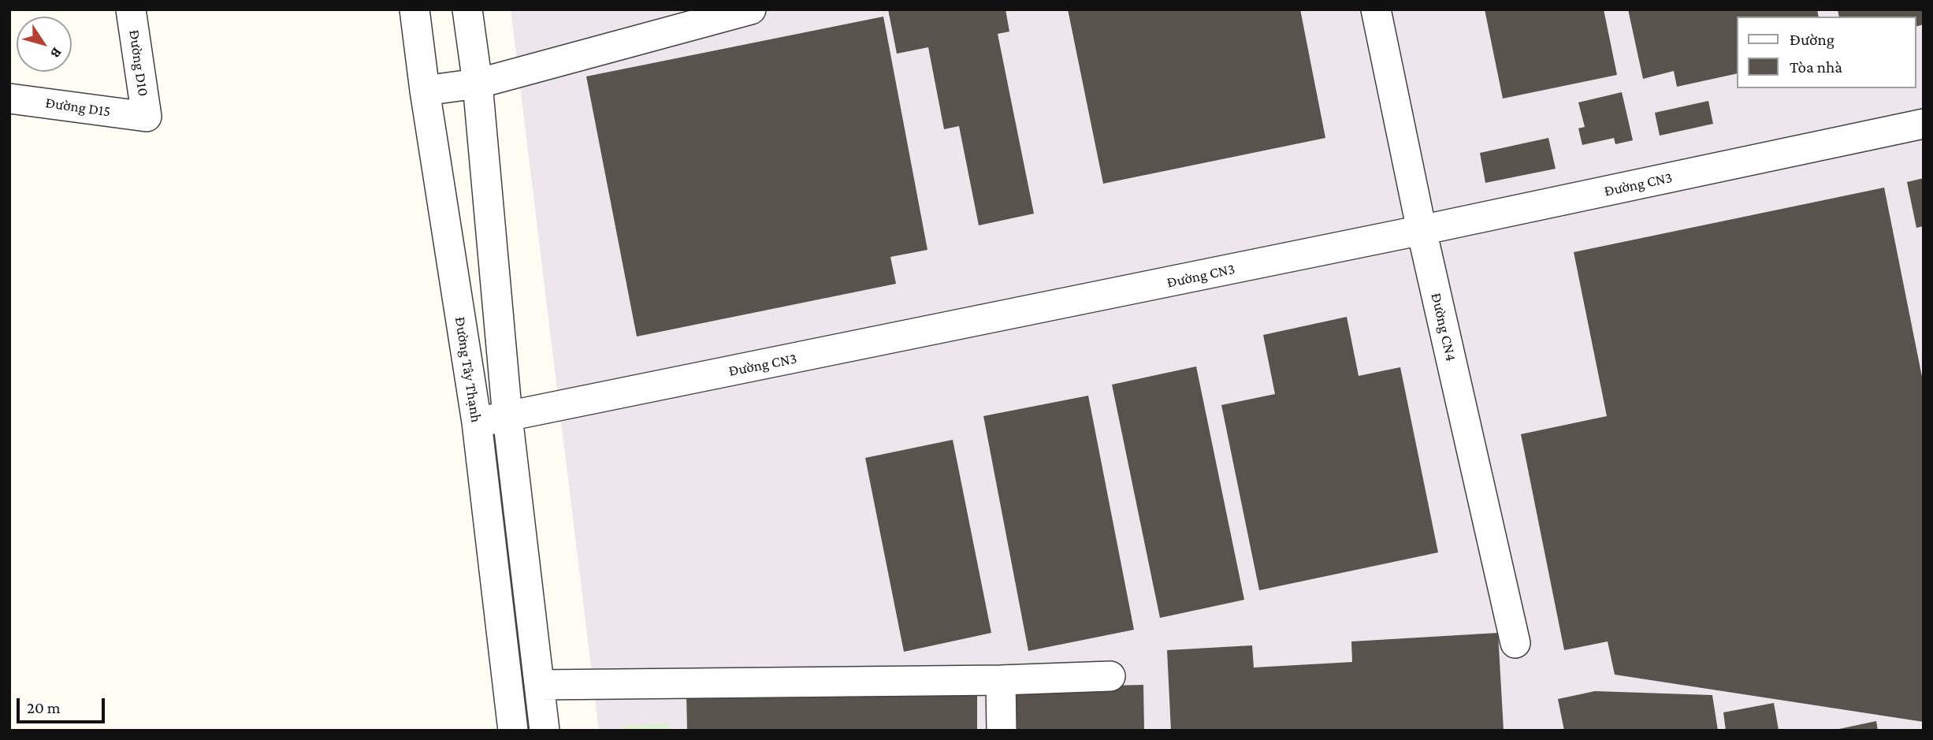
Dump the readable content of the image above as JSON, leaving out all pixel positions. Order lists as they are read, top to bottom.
{
  "streets": {
    "street": [
      "Đường D10",
      "Đường D15",
      "Đường CN3",
      "Đường CN4",
      "Đường Tây Thạnh"
    ]
  },
  "crossings": [
    ["Đường D10", "Đường D15"],
    ["Đường CN3", "Đường CN4"],
    ["Đường CN3", "Đường Tây Thạnh"]
  ],
  "legend": ["Đường", "Tòa nhà"],
  "scale_bar": "20 m",
  "north": "bottom right"
}
